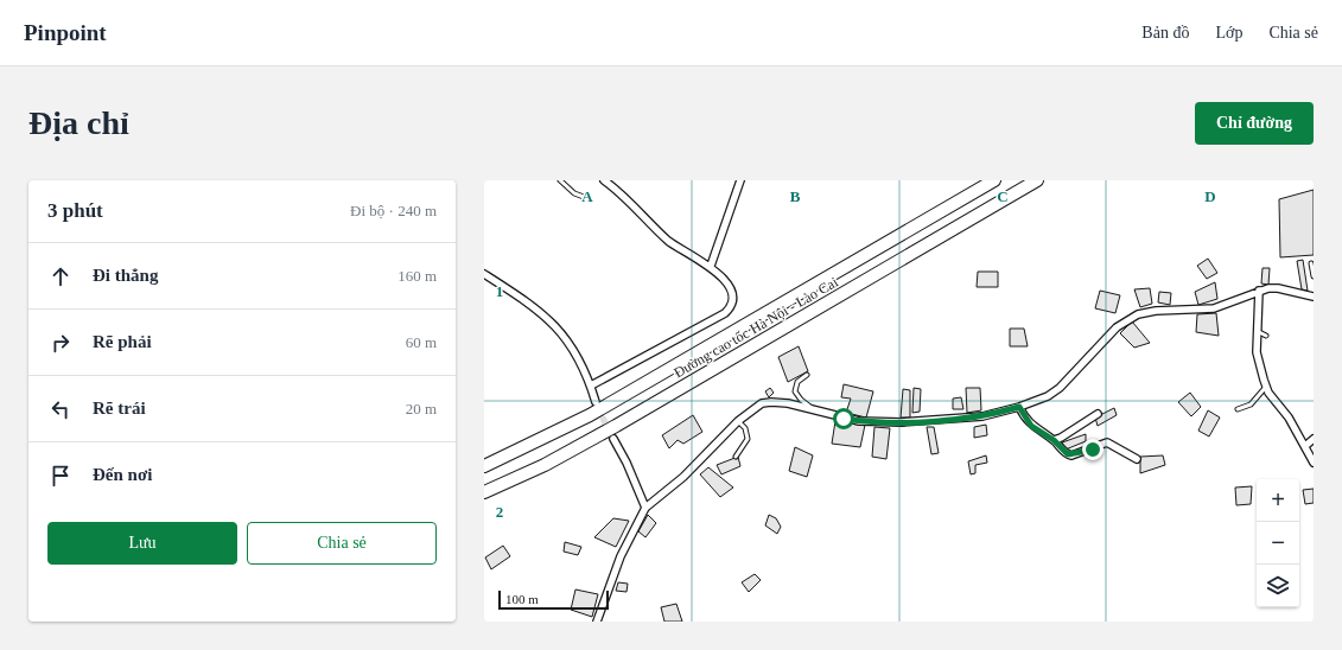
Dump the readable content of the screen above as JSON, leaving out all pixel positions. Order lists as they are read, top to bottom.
{
  "streets": {
    "highway": ["Đường cao tốc Hà Nội - Lào Cai"]
  },
  "scale_bar": "100 m",
  "page": {
    "header": "Pinpoint",
    "nav": ["Bản đồ", "Lớp", "Chia sẻ"],
    "buttons": [
      "Chỉ đường",
      ["Lưu", "Chia sẻ"]
    ],
    "title": "Địa chỉ",
    "heading": ["3 phút", "Đi bộ · 240 m"],
    "list": [
      ["Đi thẳng", "160 m"],
      ["Rẽ phải", "60 m"],
      ["Rẽ trái", "20 m"],
      "Đến nơi"
    ],
    "map_buttons": ["+", "−"],
    "scale": "100 m"
  },
  "grid": {
    "columns": [
      "A",
      "B",
      "C",
      "D"
    ],
    "rows": ["1", "2"]
  }
}
